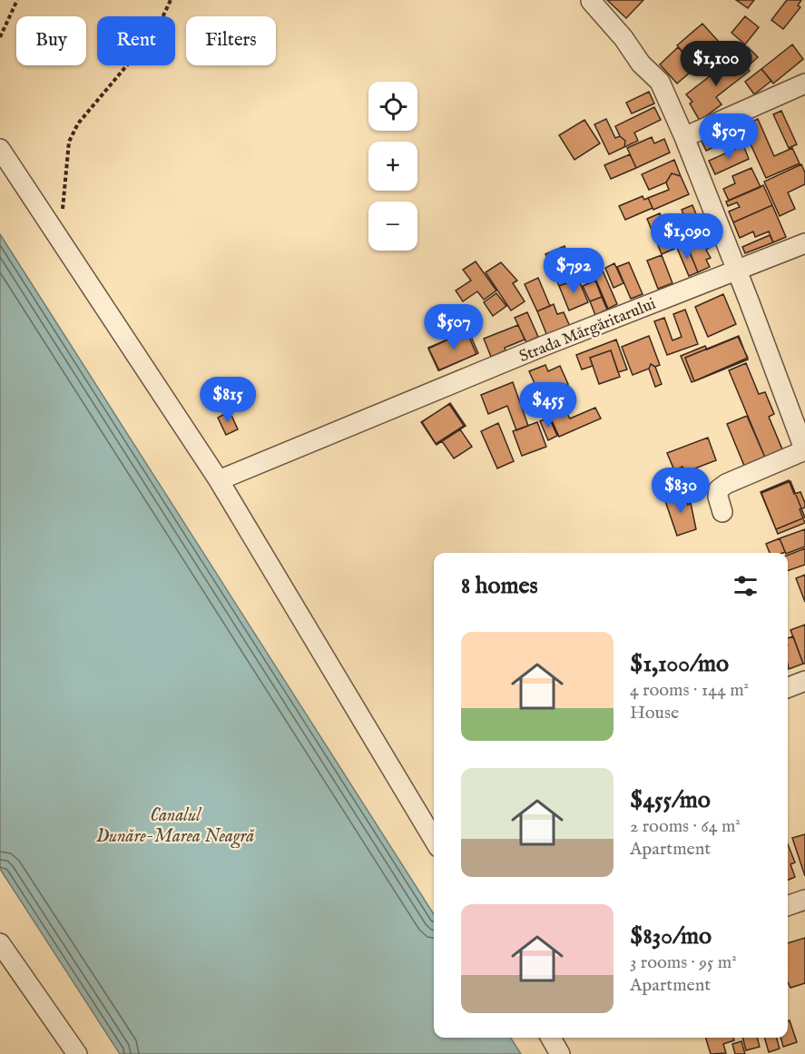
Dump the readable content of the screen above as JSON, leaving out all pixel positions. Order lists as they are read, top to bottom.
{
  "streets": {
    "street": ["Strada Mărgăritarului"]
  },
  "water": ["Canalul Dunăre-Marea Neagră"],
  "page": {
    "chip": ["Buy", "Rent", "Filters"],
    "price": [
      "$1,100",
      "$507",
      "$1,090",
      "$792",
      "$507",
      "$815",
      "$455",
      "$830"
    ],
    "map_buttons": ["+", "−"],
    "heading": "8 homes",
    "list": [
      {
        "name": "$1,100/mo",
        "note": "4 rooms · 144 m² · House"
      },
      {
        "name": "$455/mo",
        "note": "2 rooms · 64 m² · Apartment"
      },
      {
        "name": "$830/mo",
        "note": "3 rooms · 95 m² · Apartment"
      }
    ]
  }
}
